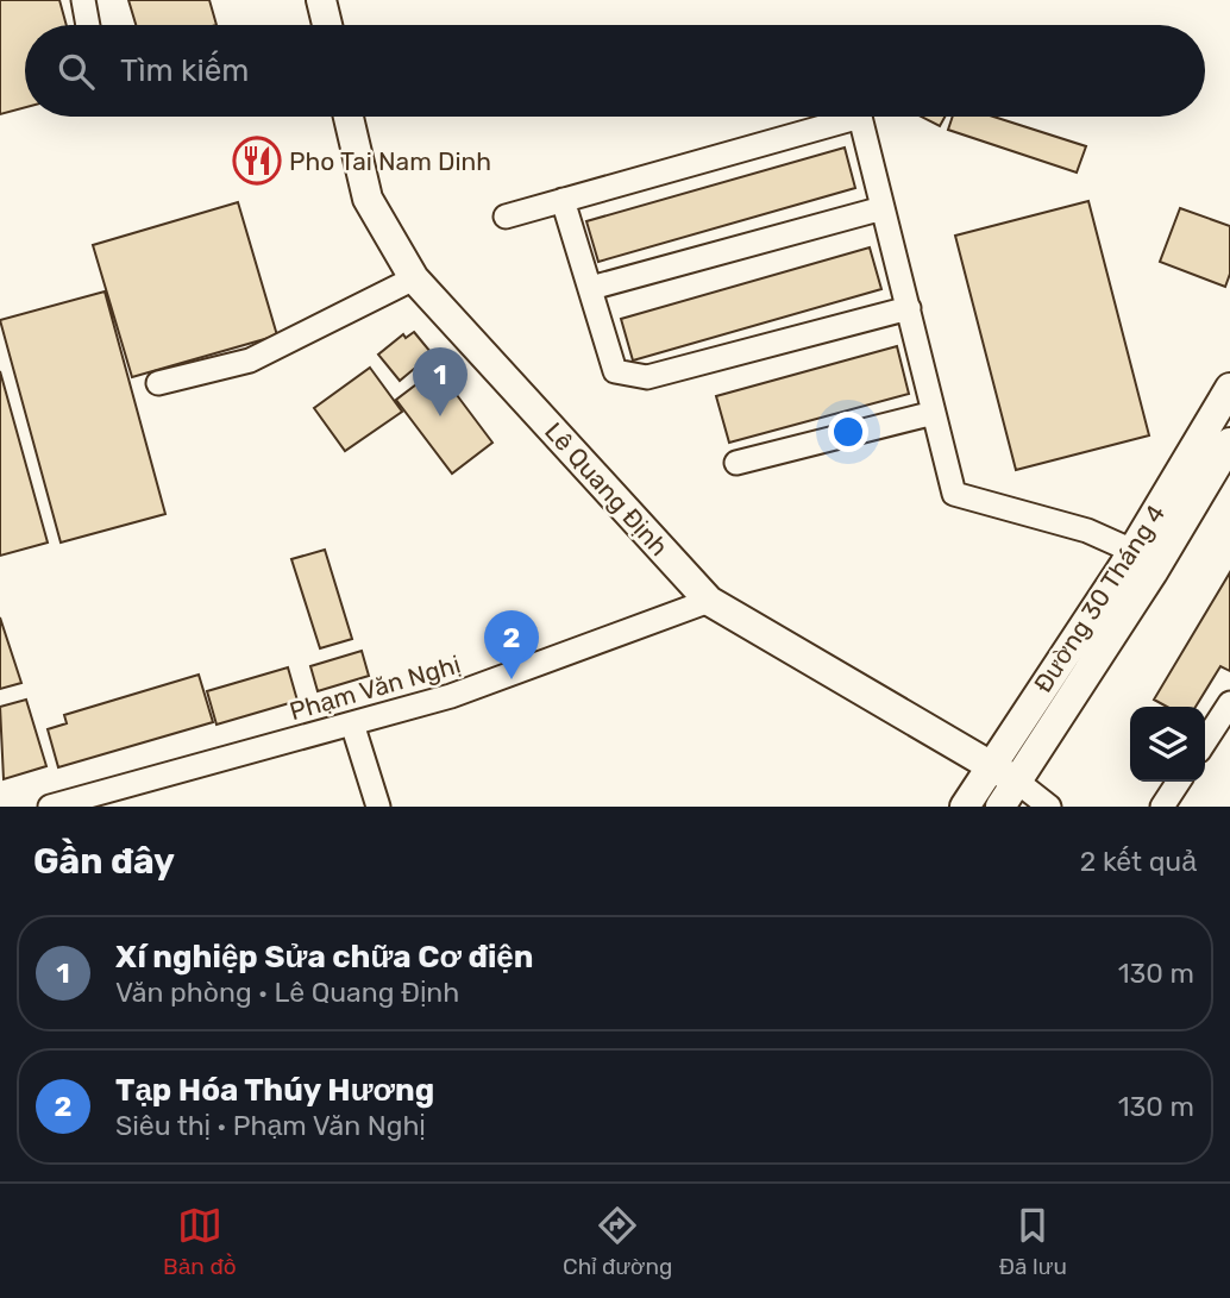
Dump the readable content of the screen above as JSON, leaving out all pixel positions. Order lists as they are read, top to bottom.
{
  "streets": {
    "main road": ["Lê Quang Định", "Đường 30 Tháng 4"],
    "street": ["Phạm Văn Nghị"]
  },
  "crossings": [
    ["Lê Quang Định", "Đường 30 Tháng 4"],
    ["Lê Quang Định", "Phạm Văn Nghị"]
  ],
  "places": {
    "restaurant": ["Pho Tai Nam Dinh"]
  },
  "page": {
    "search": "Tìm kiếm",
    "pins": ["1", "2"],
    "heading": ["Gần đây", "2 kết quả"],
    "list": [
      {
        "mark": "1",
        "name": "Xí nghiệp Sửa chữa Cơ điện",
        "note": "Văn phòng · Lê Quang Định",
        "value": "130 m"
      },
      {
        "mark": "2",
        "name": "Tạp Hóa Thúy Hương",
        "note": "Siêu thị · Phạm Văn Nghị",
        "value": "130 m"
      }
    ],
    "nav": ["Bản đồ", "Chỉ đường", "Đã lưu"]
  }
}
